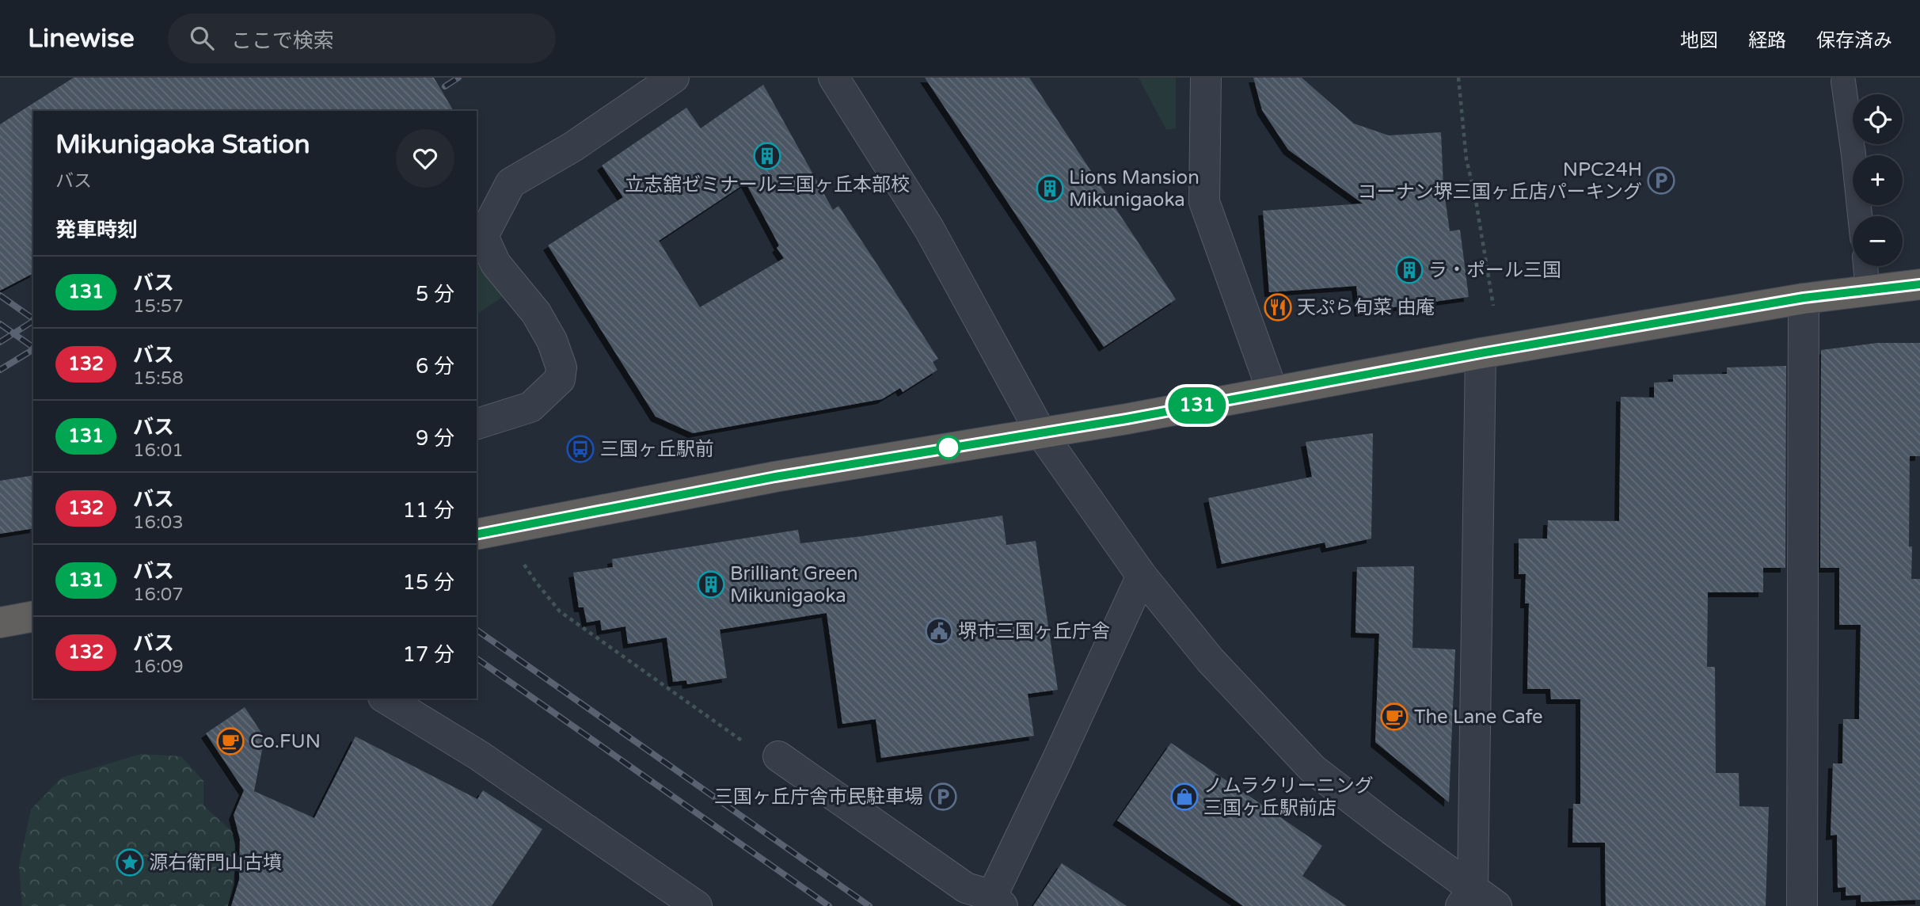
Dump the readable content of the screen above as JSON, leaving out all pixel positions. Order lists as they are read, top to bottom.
{
  "places": {
    "building": [
      "立志舘ゼミナール三国ヶ丘本部校",
      "Lions Mansion Mikunigaoka",
      "ラ・ポール三国",
      "Brilliant Green Mikunigaoka"
    ],
    "parking": ["NPC24H コーナン堺三国ヶ丘店パーキング", "三国ヶ丘庁舎市民駐車場"],
    "restaurant": ["天ぷら旬菜 由庵"],
    "bus stop": ["三国ヶ丘駅前"],
    "public building": ["堺市三国ヶ丘庁舎"],
    "cafe": ["The Lane Cafe", "Co.FUN"],
    "shop": ["ノムラクリーニング 三国ヶ丘駅前店"],
    "place": ["源右衛門山古墳"]
  },
  "lines": ["bus line 131"],
  "page": {
    "header": "Linewise",
    "search": "ここで検索",
    "nav": ["地図", "経路", "保存済み"],
    "on_map": "131",
    "map_buttons": ["+", "−"],
    "heading": [
      ["Mikunigaoka Station", "バス"],
      "発車時刻"
    ],
    "list": [
      {
        "mark": "131",
        "name": "バス",
        "note": "15:57",
        "value": "5 分"
      },
      {
        "mark": "132",
        "name": "バス",
        "note": "15:58",
        "value": "6 分"
      },
      {
        "mark": "131",
        "name": "バス",
        "note": "16:01",
        "value": "9 分"
      },
      {
        "mark": "132",
        "name": "バス",
        "note": "16:03",
        "value": "11 分"
      },
      {
        "mark": "131",
        "name": "バス",
        "note": "16:07",
        "value": "15 分"
      },
      {
        "mark": "132",
        "name": "バス",
        "note": "16:09",
        "value": "17 分"
      }
    ]
  }
}
